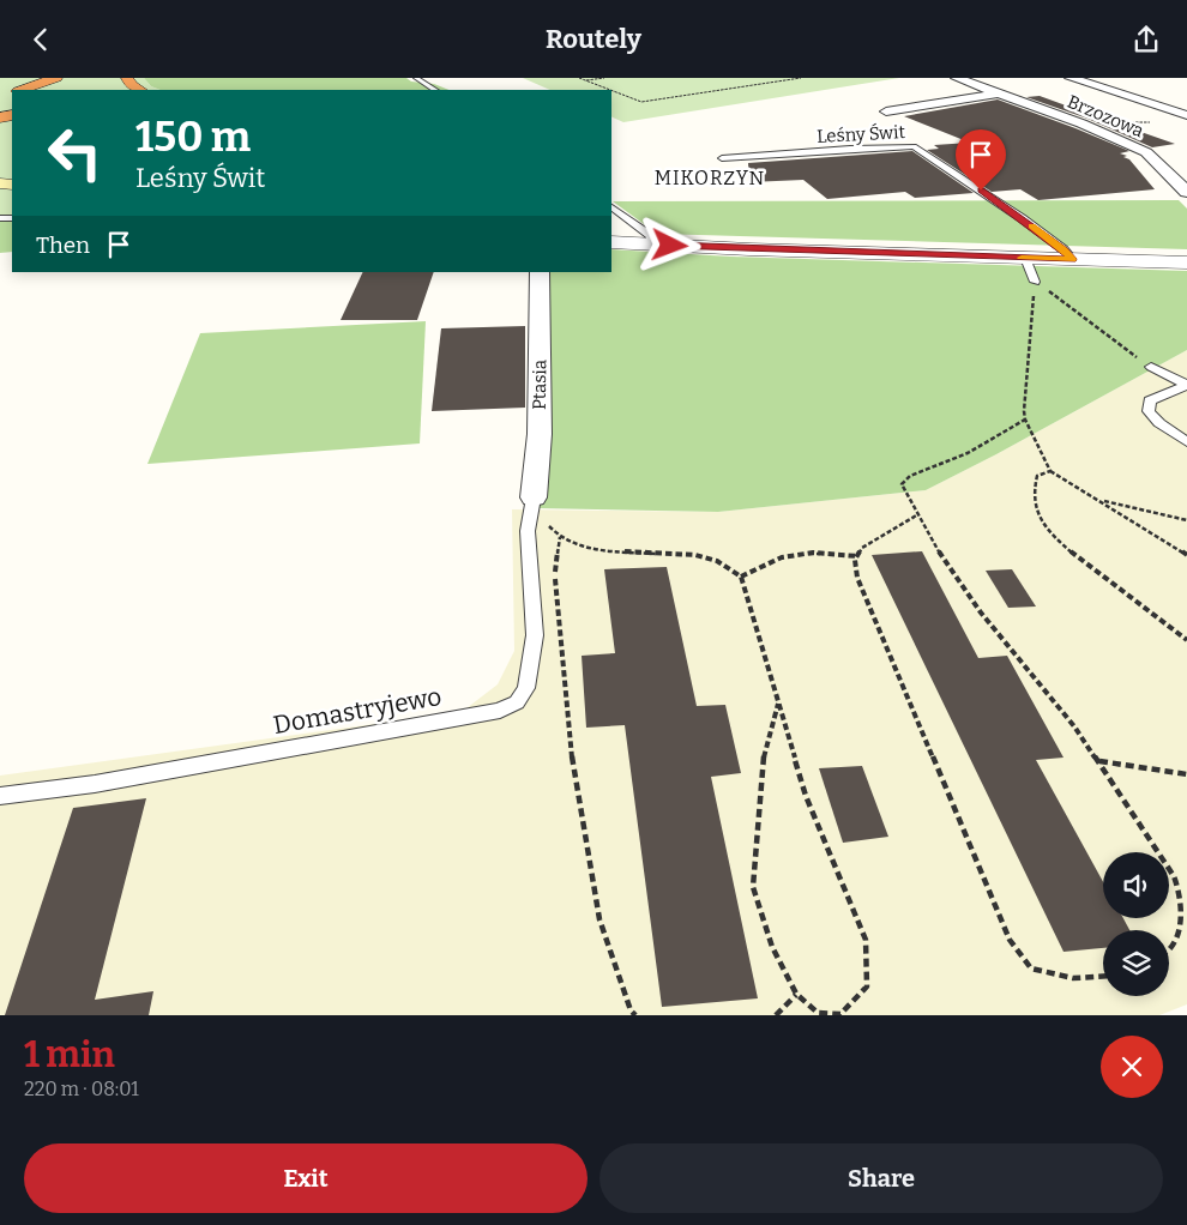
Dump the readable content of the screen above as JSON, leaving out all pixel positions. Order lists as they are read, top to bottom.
{
  "streets": {
    "street": ["Brzozowa", "Ptasia"],
    "lane": ["Leśny Świt", "Domastryjewo"]
  },
  "crossings": [
    ["Ptasia", "Domastryjewo"]
  ],
  "districts": ["MIKORZYN"],
  "page": {
    "header": "Routely",
    "turn": ["150 m", "Leśny Świt"],
    "then": "Then",
    "heading": ["1 min", "220 m · 08:01"],
    "buttons": ["Exit", "Share"]
  }
}
